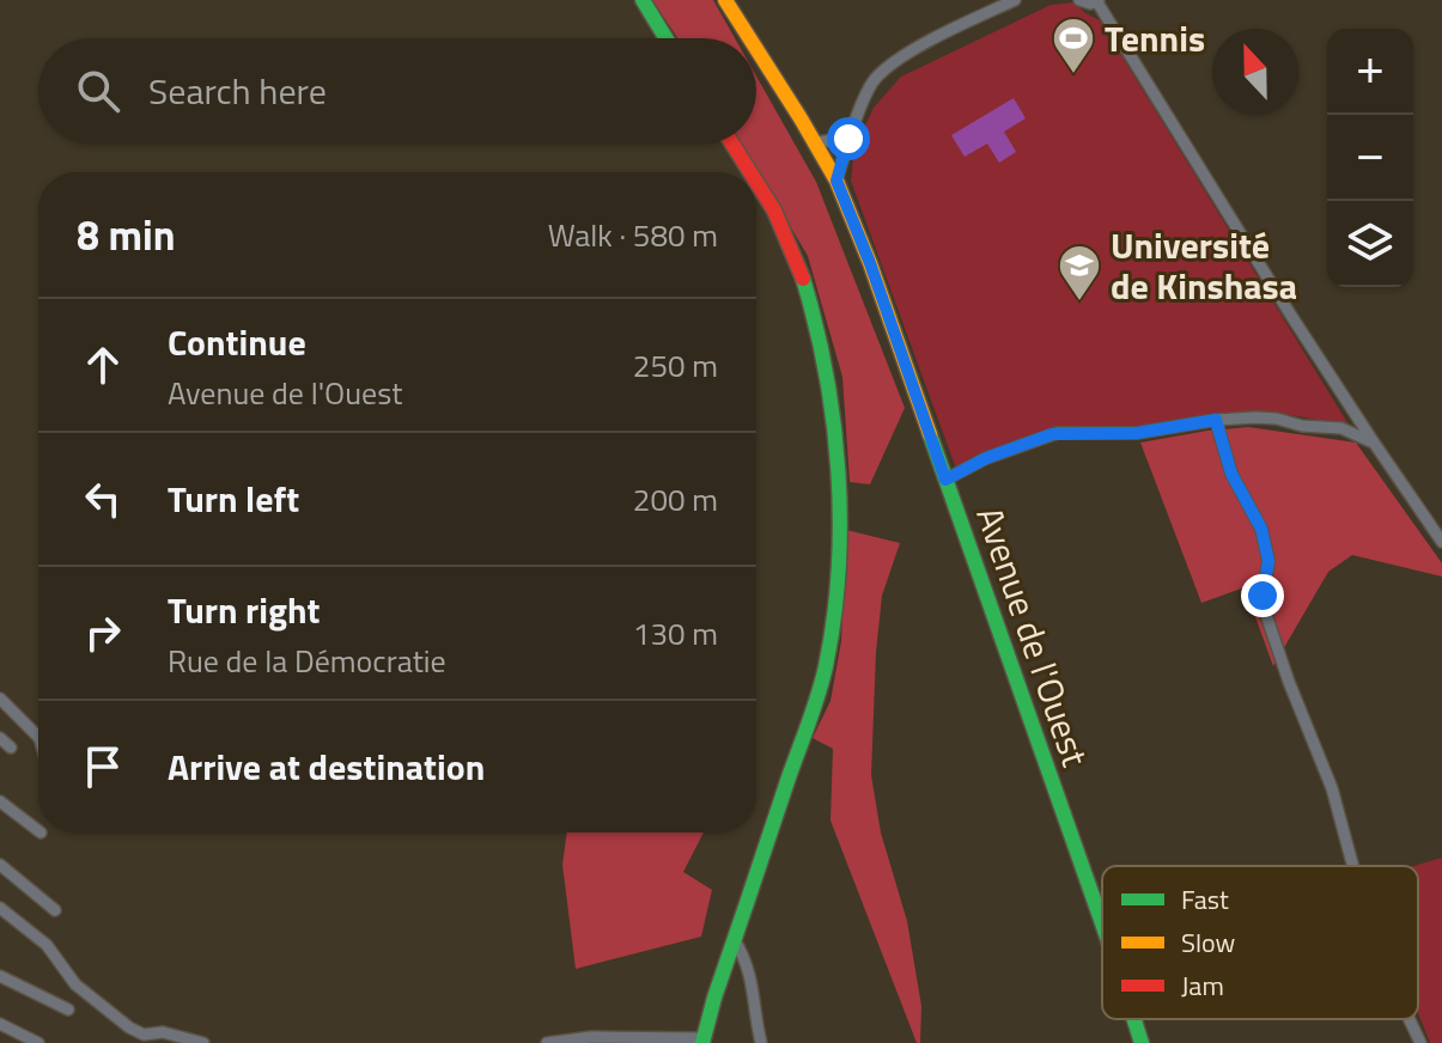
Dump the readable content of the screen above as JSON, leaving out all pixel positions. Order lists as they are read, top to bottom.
{
  "streets": {
    "street": ["Avenue de l'Ouest"]
  },
  "places": {
    "sports": ["Tennis"],
    "school or university": ["Université de Kinshasa"]
  },
  "legend": ["Fast", "Slow", "Jam"],
  "north": "top",
  "page": {
    "map_buttons": ["+", "−"],
    "search": "Search here",
    "heading": ["8 min", "Walk · 580 m"],
    "list": [
      ["Continue", "Avenue de l'Ouest", "250 m"],
      ["Turn left", "200 m"],
      ["Turn right", "Rue de la Démocratie", "130 m"],
      "Arrive at destination"
    ]
  }
}
